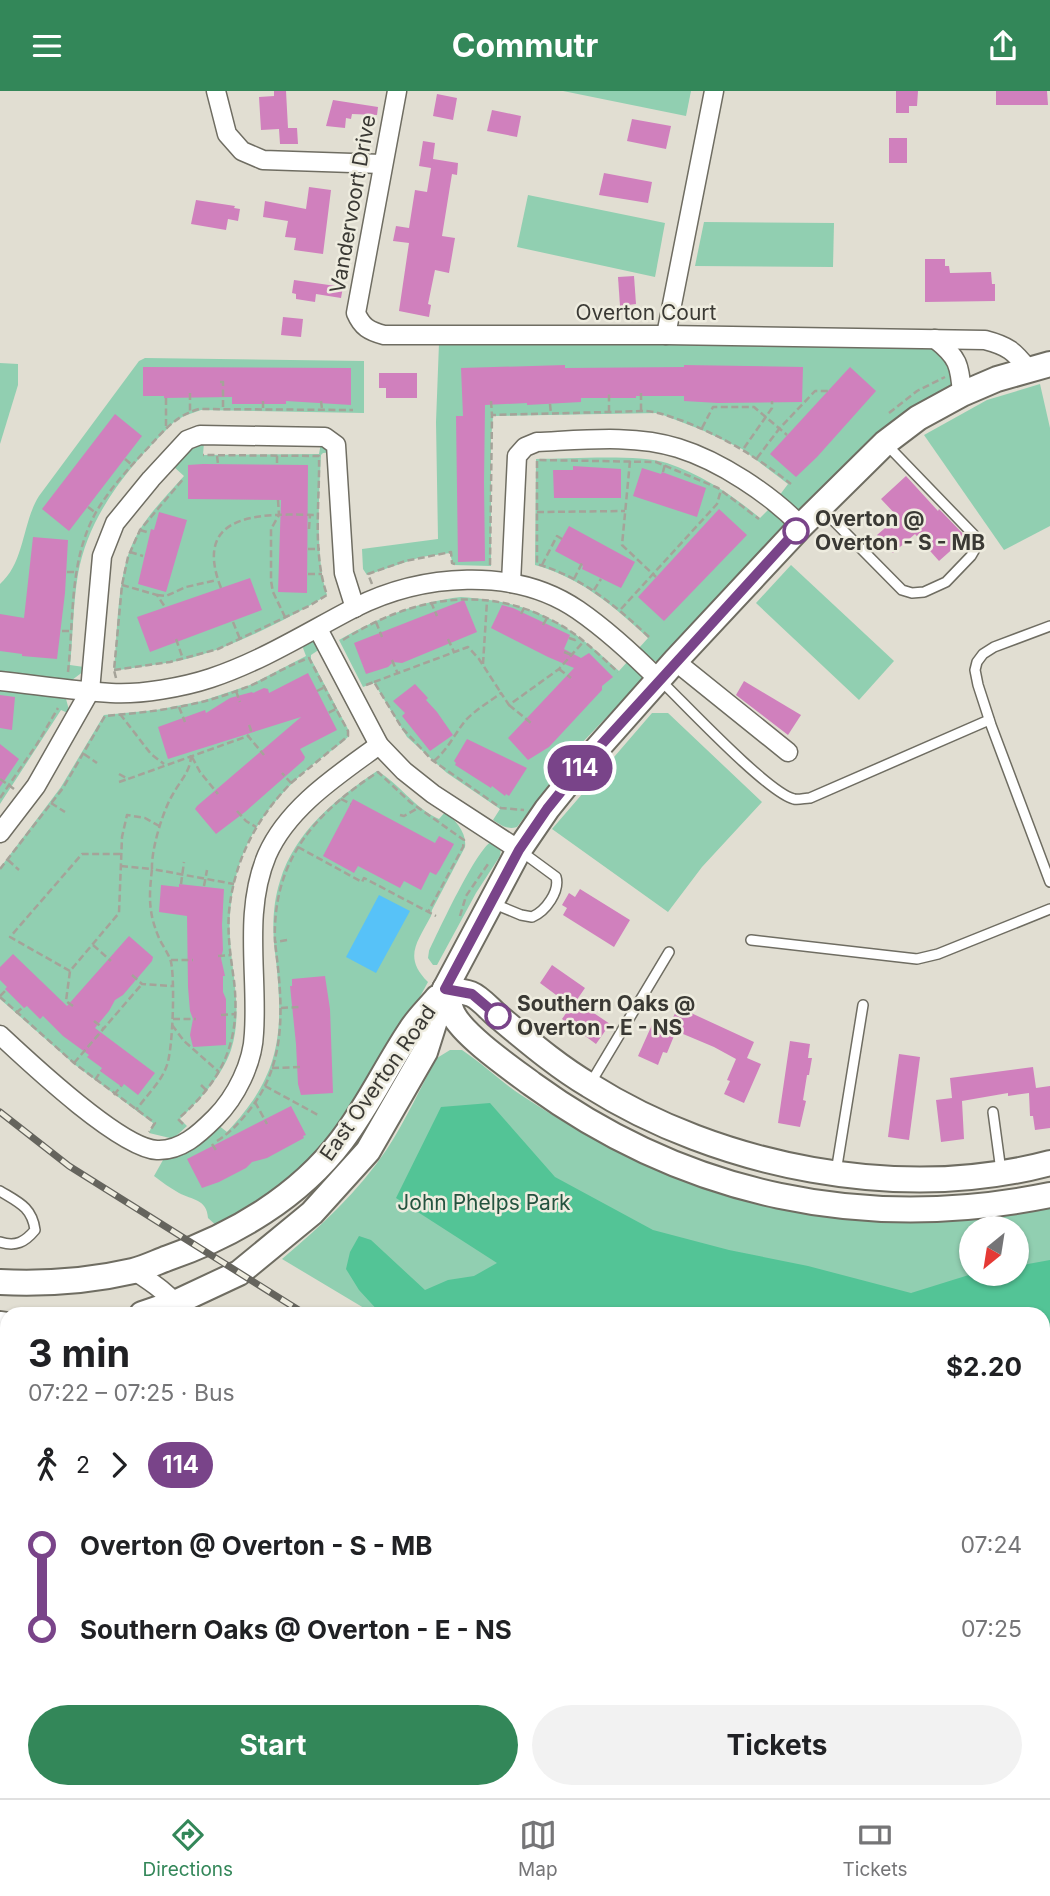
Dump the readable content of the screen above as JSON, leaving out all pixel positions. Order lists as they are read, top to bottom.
{
  "streets": {
    "street": ["Vandervoort Drive", "Overton Court", "East Overton Road"]
  },
  "crossings": [
    ["Vandervoort Drive", "Overton Court"]
  ],
  "parks": ["John Phelps Park"],
  "places": ["Overton @ Overton - S - MB", "Southern Oaks @ Overton - E - NS"],
  "lines": ["bus line 114"],
  "north": "bottom left",
  "page": {
    "header": "Commutr",
    "on_map": "114",
    "heading": ["3 min", "07:22 – 07:25 · Bus", "$2.20"],
    "legs": ["2", "114"],
    "list": [
      {
        "name": "Overton @ Overton - S - MB",
        "value": "07:24"
      },
      {
        "name": "Southern Oaks @ Overton - E - NS",
        "value": "07:25"
      }
    ],
    "buttons": ["Start", "Tickets"],
    "tabs": ["Directions", "Map", "Tickets"]
  }
}
